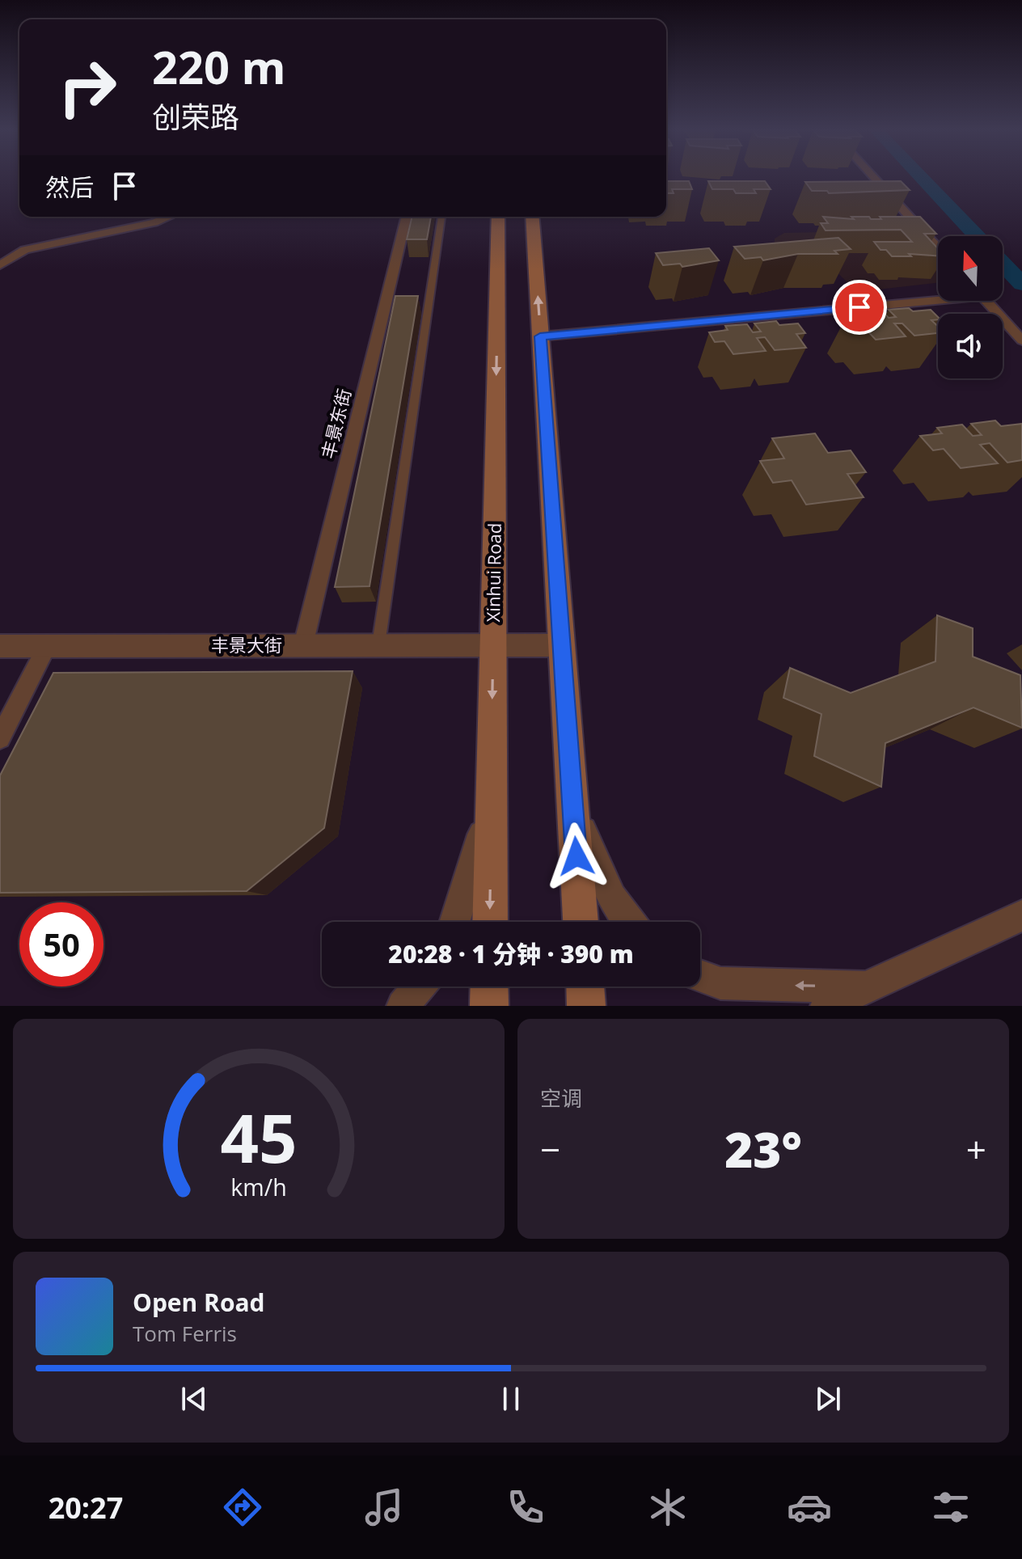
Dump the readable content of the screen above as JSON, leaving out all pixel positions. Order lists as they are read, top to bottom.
{
  "streets": {
    "main road": ["Xinhui Road"],
    "street": ["丰景东街", "丰景大街"]
  },
  "crossings": [
    ["丰景东街", "丰景大街"],
    ["Xinhui Road", "丰景大街"]
  ],
  "north": "top",
  "page": {
    "turn": ["220 m", "创荣路"],
    "then": "然后",
    "limit": "50",
    "trip": "20:28 · 1 分钟 · 390 m",
    "tile": "空调",
    "heat": ["−", "23°", "+"],
    "song": ["Open Road", "Tom Ferris"],
    "tabs": "20:27",
    "gauge": ["45", "km/h"]
  }
}
